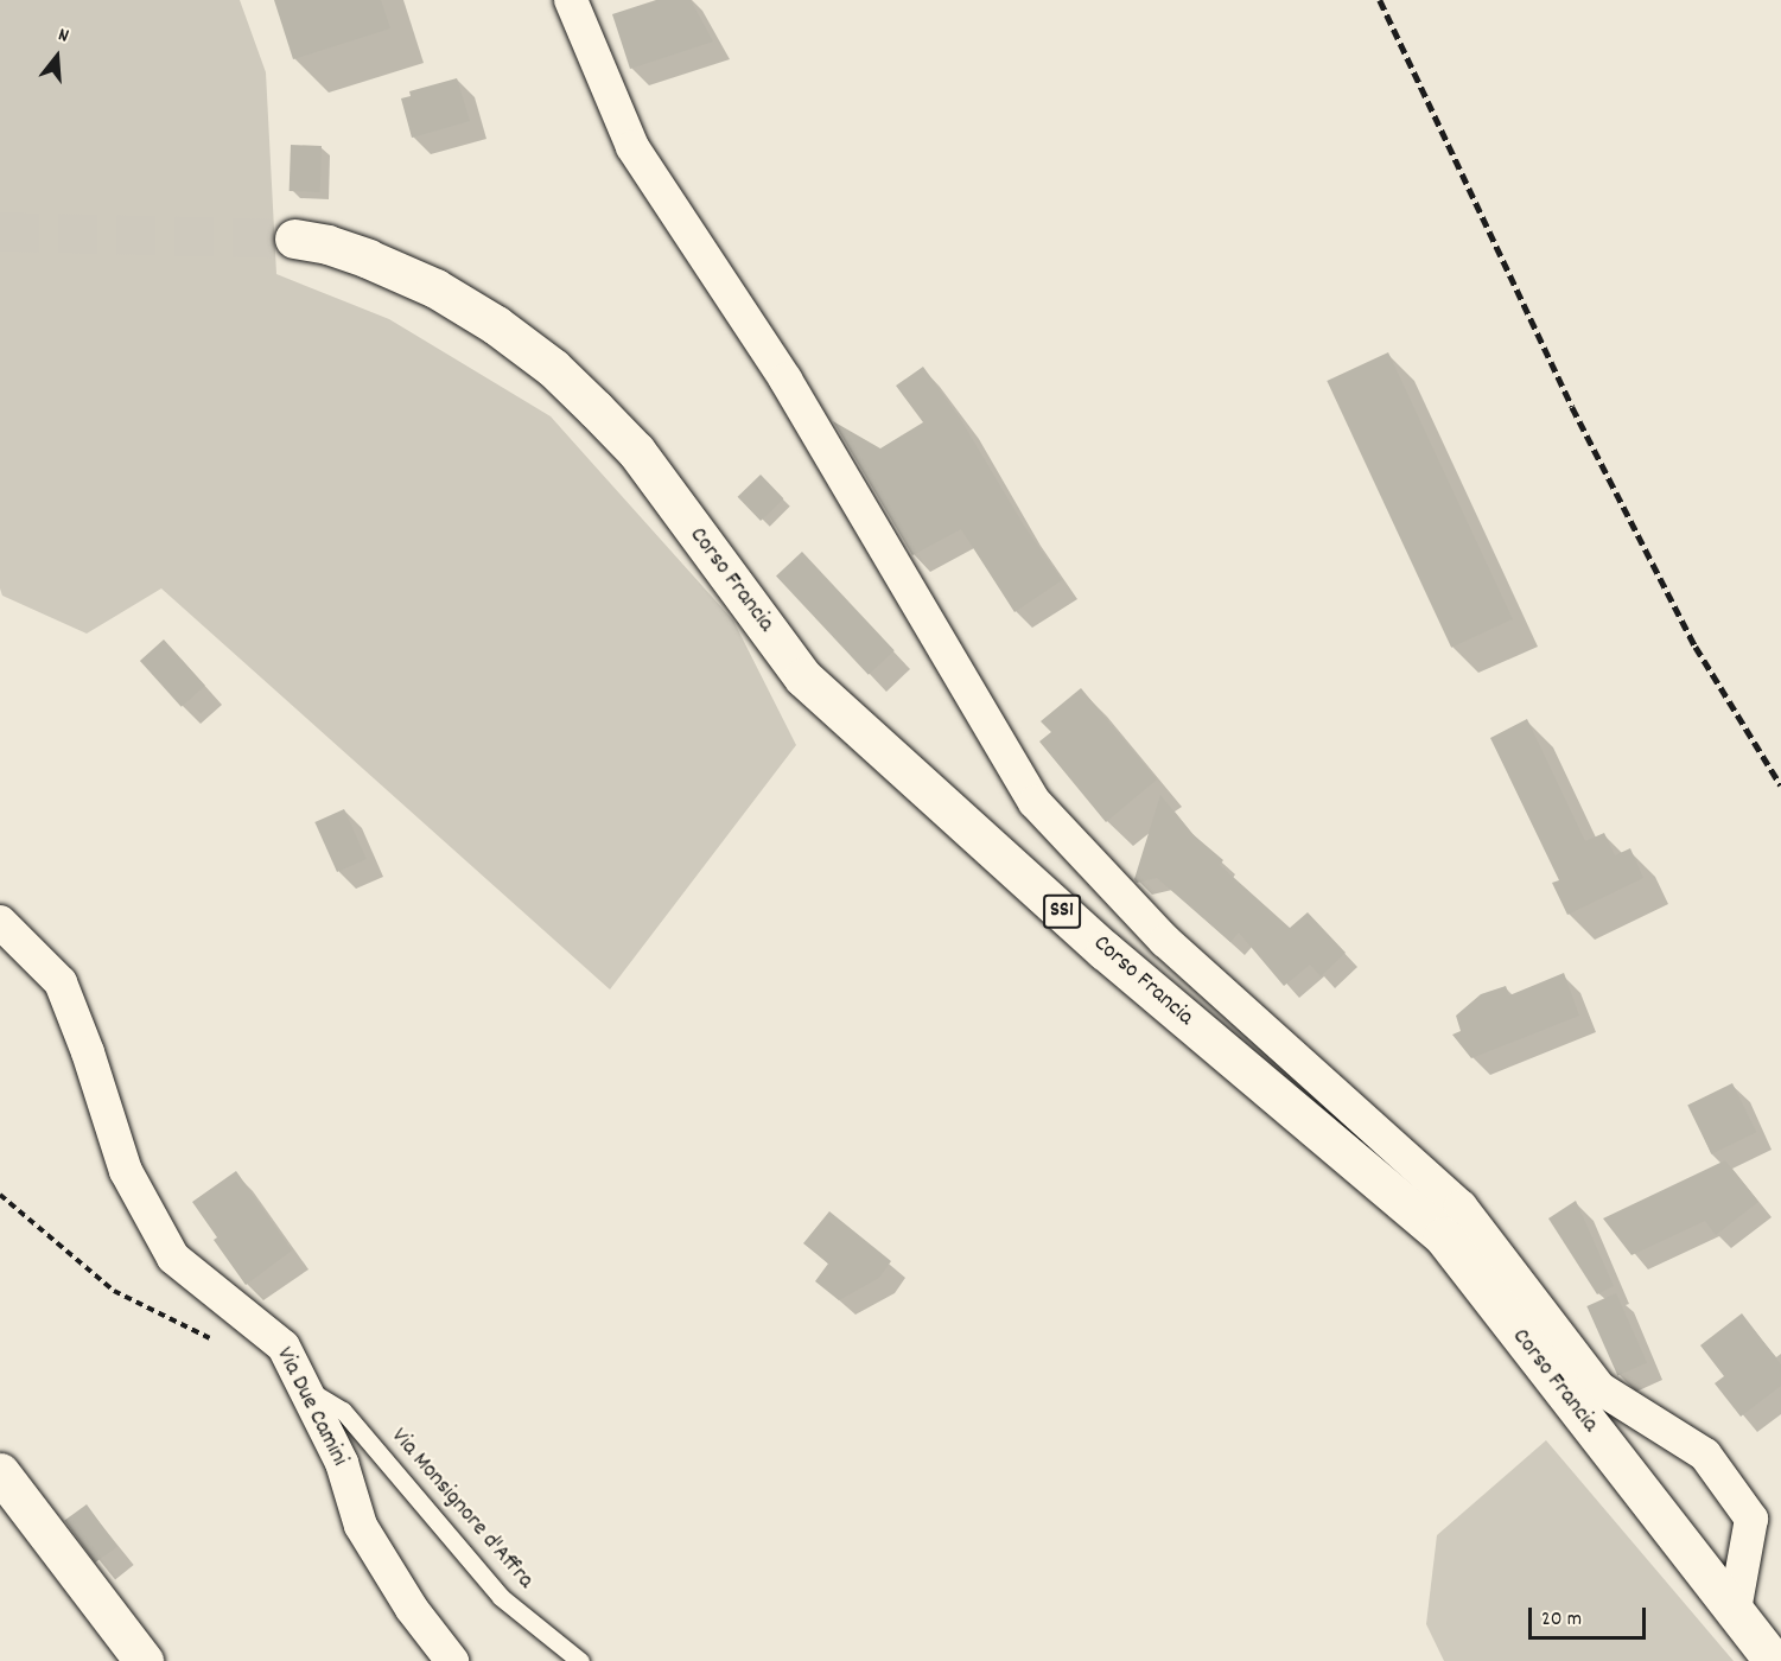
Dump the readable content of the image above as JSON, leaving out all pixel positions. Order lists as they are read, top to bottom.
{
  "streets": {
    "main road": ["Corso Francia", "SS1"],
    "street": ["Via Due Camini"],
    "lane": ["Via Monsignore d'Affra"]
  },
  "crossings": [
    ["Via Due Camini", "Via Monsignore d'Affra"]
  ],
  "scale_bar": "20 m",
  "north": "top"
}
